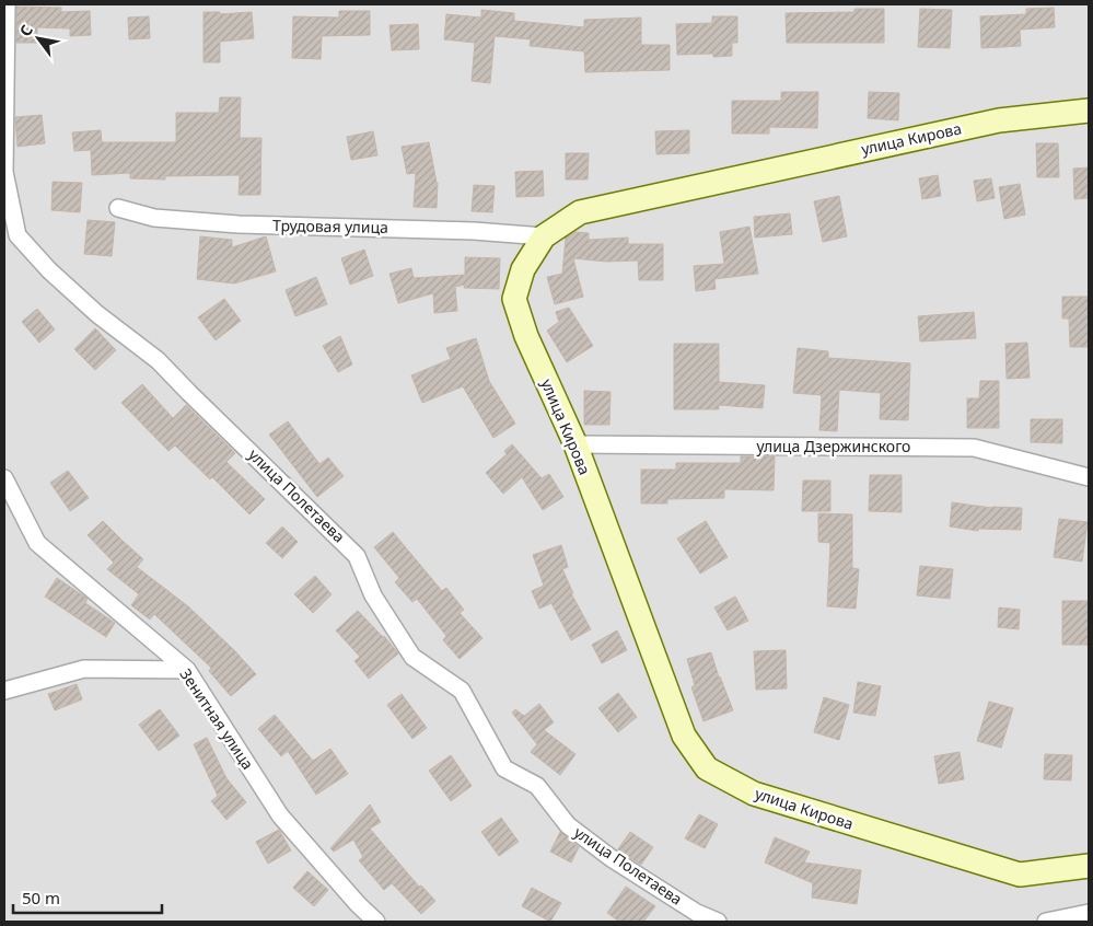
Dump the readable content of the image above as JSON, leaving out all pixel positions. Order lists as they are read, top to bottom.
{
  "streets": {
    "main road": ["улица Кирова"],
    "street": [
      "Трудовая улица",
      "улица Дзержинского",
      "улица Полетаева",
      "Зенитная улица"
    ]
  },
  "crossings": [
    ["улица Кирова", "Трудовая улица"],
    ["улица Кирова", "улица Дзержинского"]
  ],
  "scale_bar": "50 m",
  "north": "top left"
}
